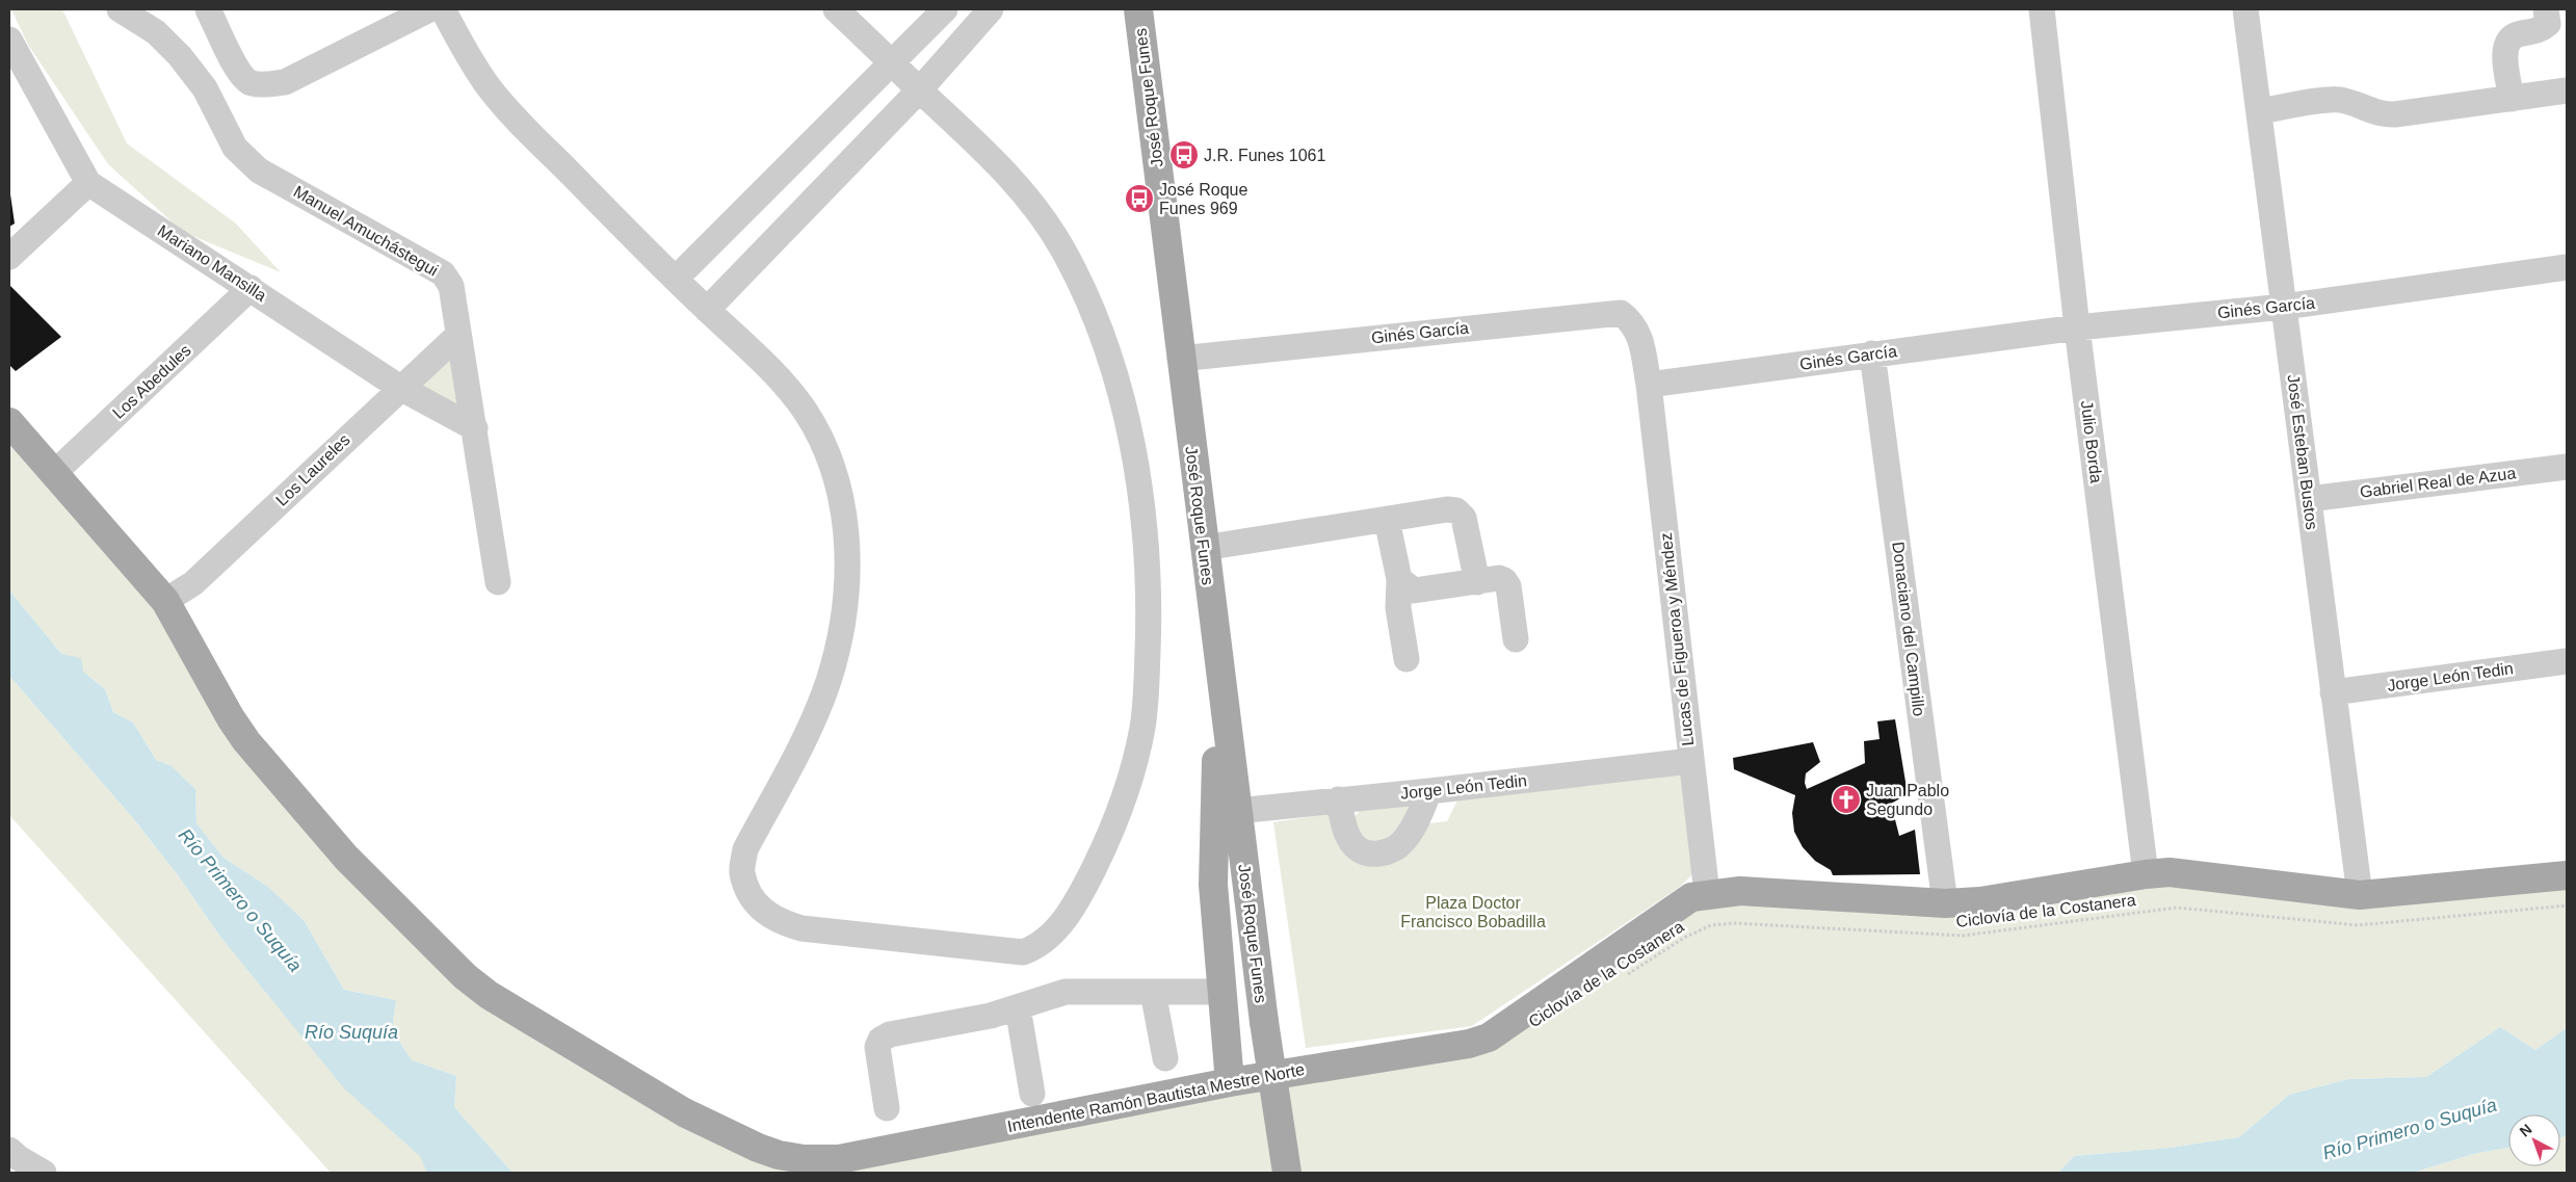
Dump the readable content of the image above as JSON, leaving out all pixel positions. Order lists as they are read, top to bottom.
{
  "streets": {
    "main road": ["José Roque Funes", "Intendente Ramón Bautista Mestre Norte"],
    "street": [
      "Manuel Amuchástegui",
      "Mariano Mansilla",
      "Ginés García",
      "Los Abedules",
      "Julio Borda",
      "José Esteban Bustos",
      "Los Laureles",
      "Gabriel Real de Azua",
      "Donaciano del Campillo",
      "Lucas de Figueroa y Méndez",
      "Jorge León Tedin"
    ],
    "path": ["Ciclovía de la Costanera"]
  },
  "crossings": [
    ["José Roque Funes", "Ginés García"],
    ["José Roque Funes", "Jorge León Tedin"],
    ["Manuel Amuchástegui", "Mariano Mansilla"],
    ["Manuel Amuchástegui", "Los Laureles"],
    ["Mariano Mansilla", "Los Abedules"],
    ["Mariano Mansilla", "Los Laureles"],
    ["Ginés García", "Julio Borda"],
    ["Ginés García", "José Esteban Bustos"],
    ["Ginés García", "Donaciano del Campillo"],
    ["Ginés García", "Lucas de Figueroa y Méndez"],
    ["Los Abedules", "Intendente Ramón Bautista Mestre Norte"],
    ["Julio Borda", "Intendente Ramón Bautista Mestre Norte"],
    ["José Esteban Bustos", "Gabriel Real de Azua"],
    ["José Esteban Bustos", "Jorge León Tedin"],
    ["José Esteban Bustos", "Intendente Ramón Bautista Mestre Norte"],
    ["Los Laureles", "Intendente Ramón Bautista Mestre Norte"],
    ["Donaciano del Campillo", "Intendente Ramón Bautista Mestre Norte"],
    ["Lucas de Figueroa y Méndez", "Jorge León Tedin"],
    ["Lucas de Figueroa y Méndez", "Intendente Ramón Bautista Mestre Norte"]
  ],
  "water": ["Río Primero o Suquía", "Río Suquía"],
  "parks": ["Plaza Doctor Francisco Bobadilla"],
  "places": {
    "bus stop": ["J.R. Funes 1061", "José Roque Funes 969"],
    "church": ["Juan Pablo Segundo"]
  },
  "north": "top left"
}
